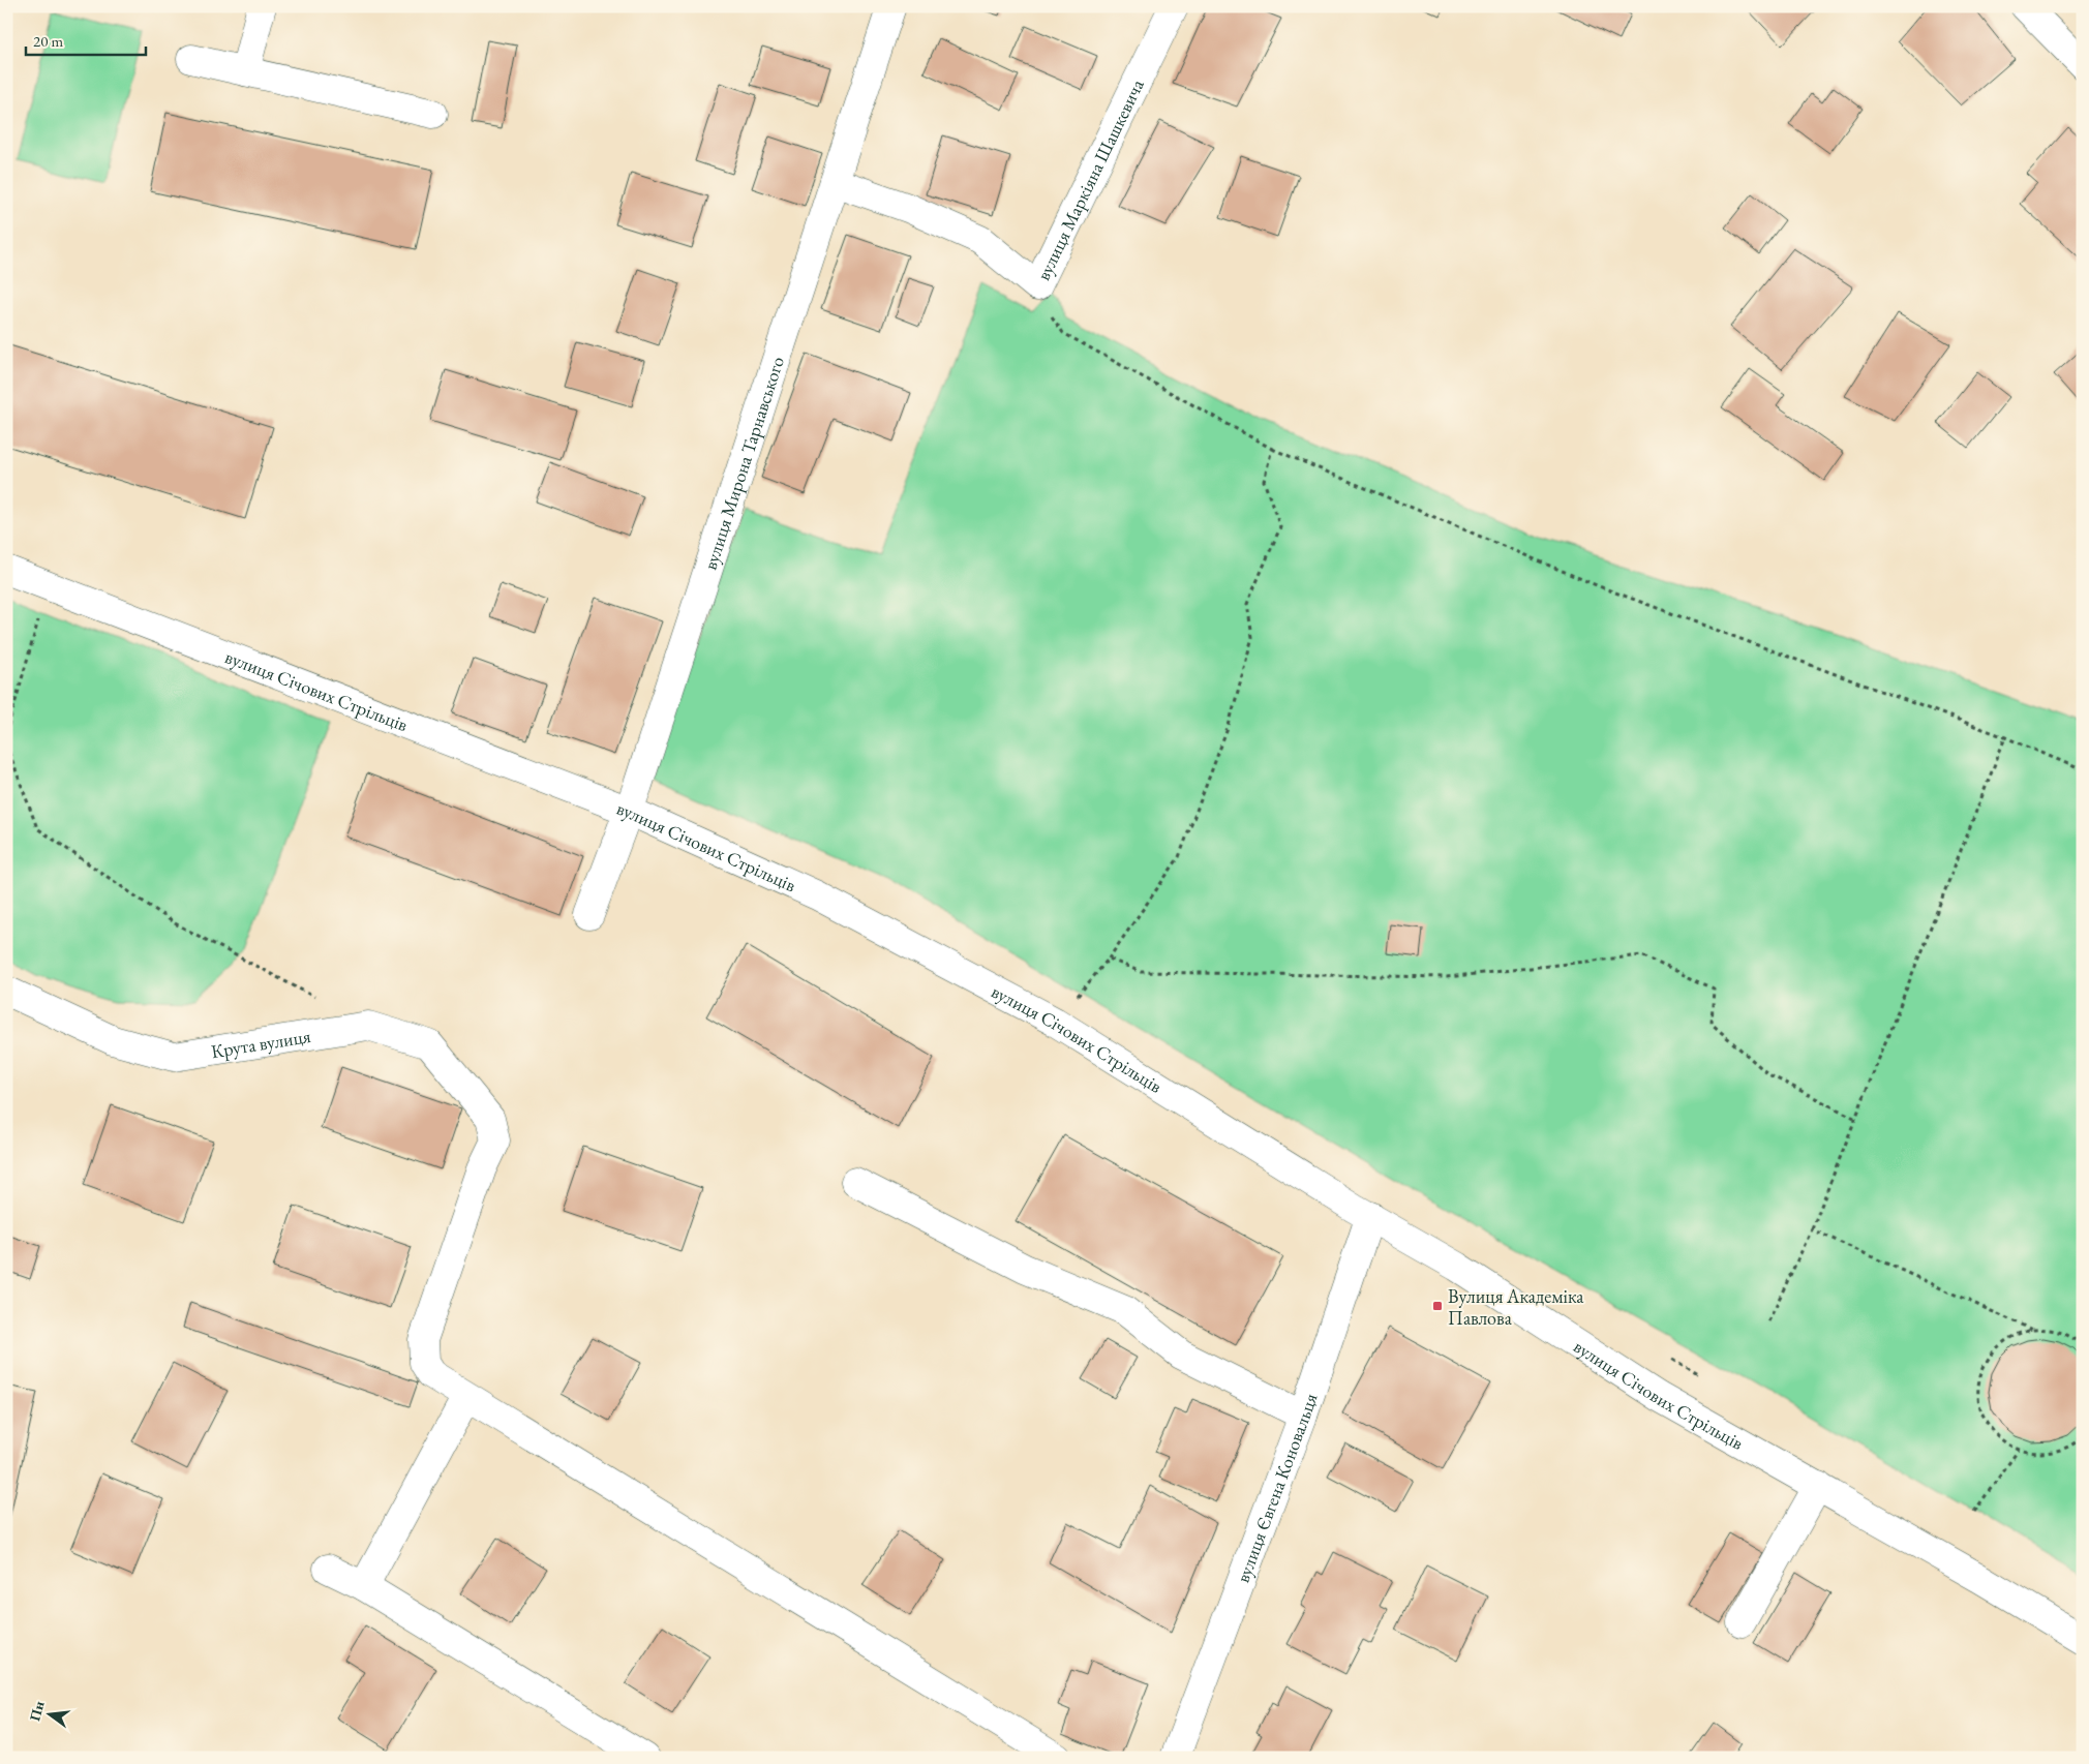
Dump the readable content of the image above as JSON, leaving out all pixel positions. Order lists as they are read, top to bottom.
{
  "streets": {
    "street": [
      "вулиця Маркіяна Шашкевича",
      "вулиця Мирона Тарнавського",
      "вулиця Січових Стрільців",
      "Крута вулиця",
      "вулиця Євгена Коновальця"
    ]
  },
  "crossings": [
    ["вулиця Маркіяна Шашкевича", "вулиця Мирона Тарнавського"],
    ["вулиця Мирона Тарнавського", "вулиця Січових Стрільців"],
    ["вулиця Січових Стрільців", "вулиця Євгена Коновальця"]
  ],
  "places": {
    "transit": ["Вулиця Академіка Павлова"]
  },
  "scale_bar": "20 m",
  "north": "left"
}
